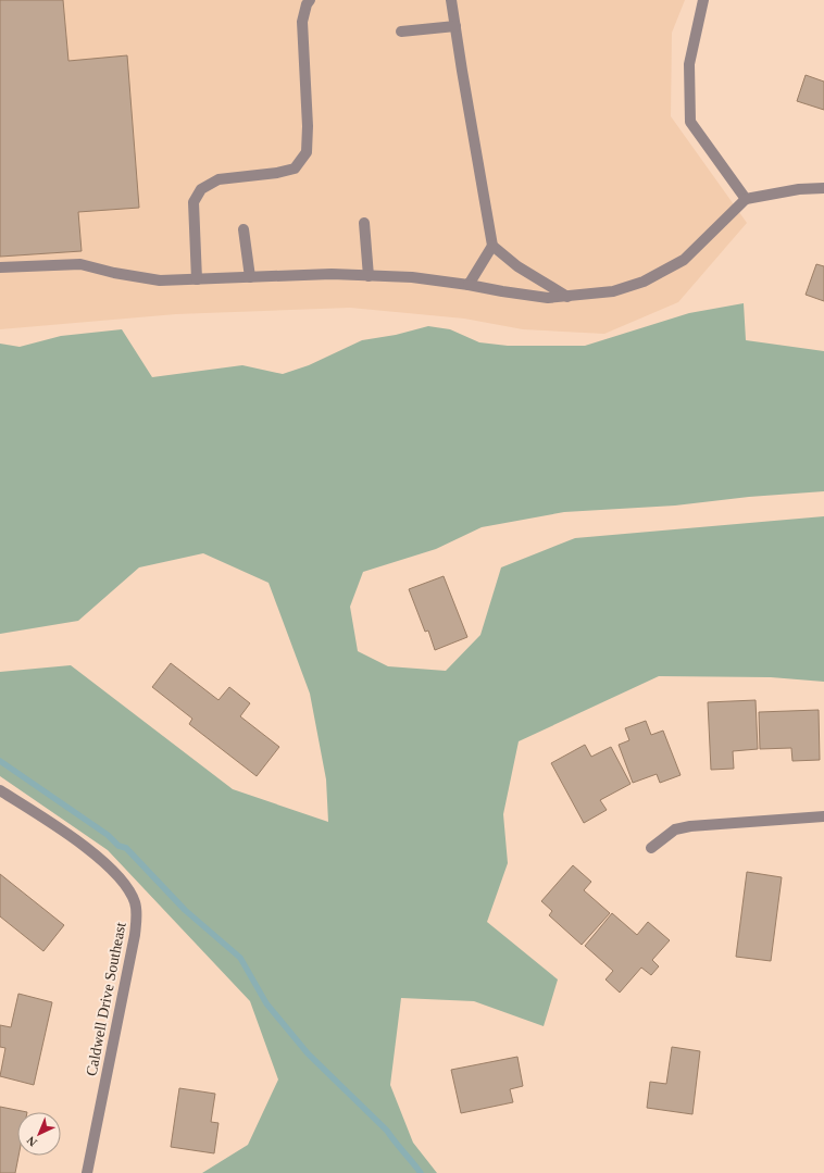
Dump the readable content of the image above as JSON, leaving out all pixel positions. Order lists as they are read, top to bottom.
{
  "streets": {
    "street": ["Caldwell Drive Southeast"]
  },
  "north": "bottom left"
}
